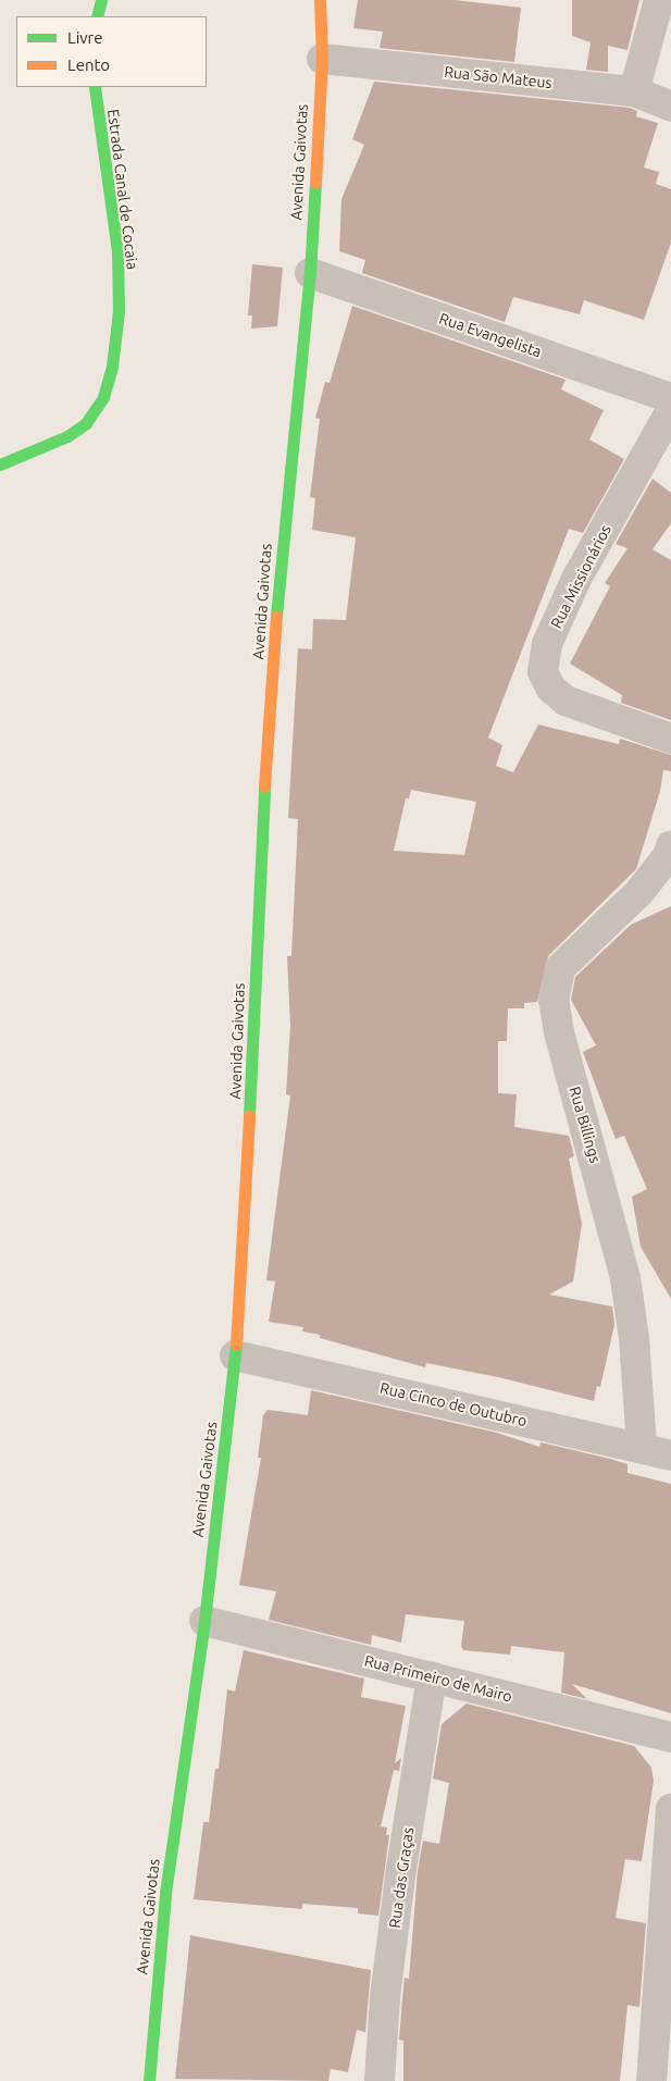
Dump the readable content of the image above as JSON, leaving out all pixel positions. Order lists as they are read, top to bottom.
{
  "streets": {
    "street": [
      "Rua São Mateus",
      "Avenida Gaivotas",
      "Estrada Canal de Cocaia",
      "Rua Evangelista",
      "Rua Missionários",
      "Rua Billings",
      "Rua Cinco de Outubro",
      "Rua Primeiro de Mairo",
      "Rua das Graças"
    ]
  },
  "crossings": [
    ["Rua São Mateus", "Avenida Gaivotas"],
    ["Avenida Gaivotas", "Rua Evangelista"],
    ["Avenida Gaivotas", "Rua Cinco de Outubro"],
    ["Avenida Gaivotas", "Rua Primeiro de Mairo"],
    ["Rua Billings", "Rua Cinco de Outubro"],
    ["Rua Primeiro de Mairo", "Rua das Graças"]
  ],
  "legend": ["Livre", "Lento"]
}
